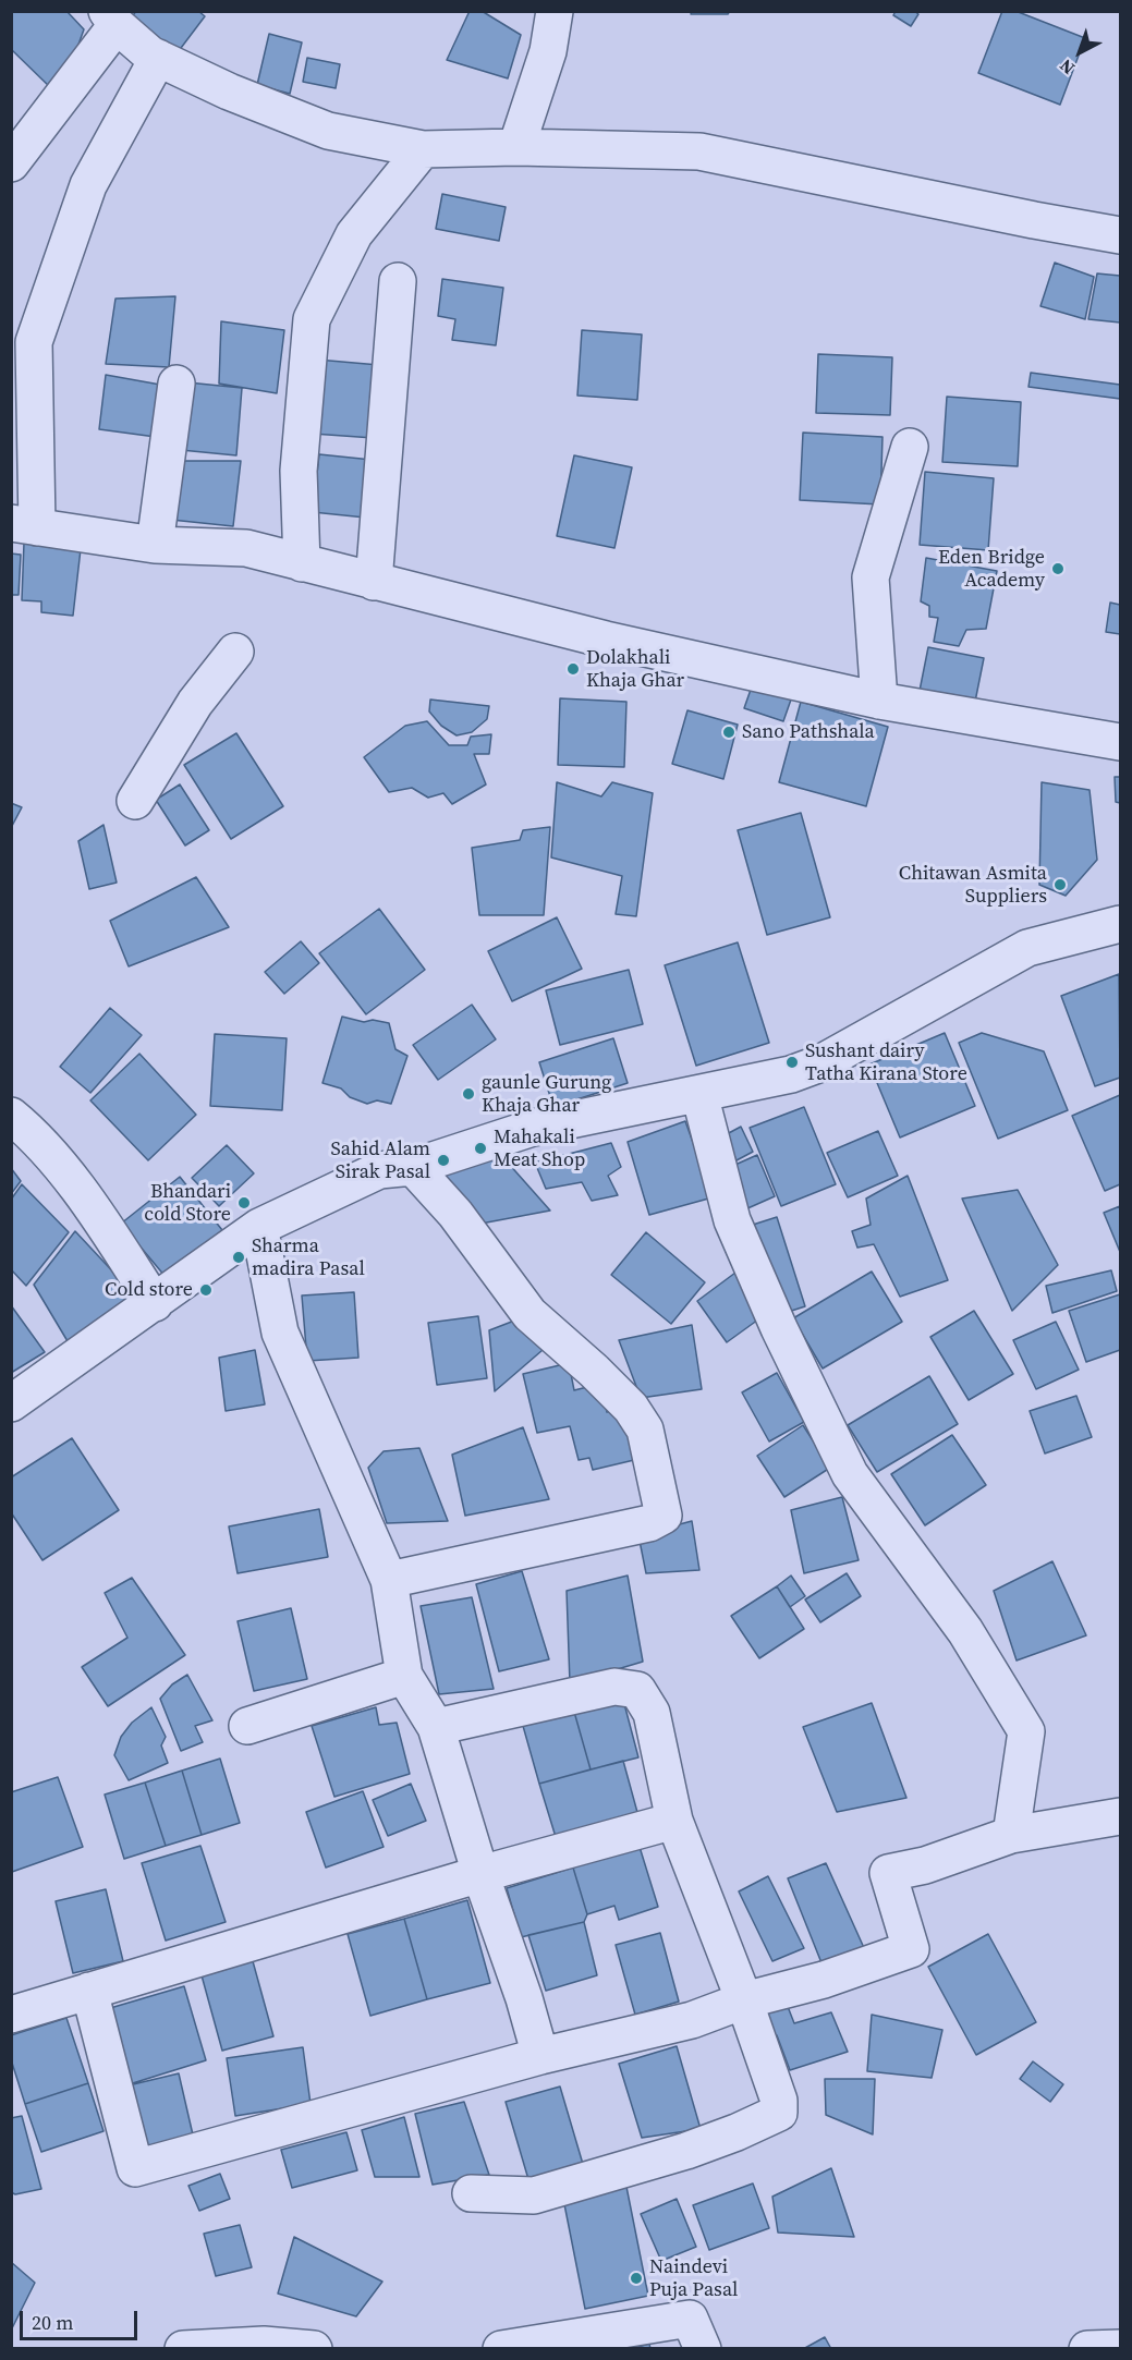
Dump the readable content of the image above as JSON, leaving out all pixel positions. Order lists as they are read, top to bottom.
{
  "places": [
    "Eden Bridge Academy",
    "Dolakhali Khaja Ghar",
    "Sano Pathshala",
    "Chitawan Asmita Suppliers",
    "Sushant dairy Tatha Kirana Store",
    "gaunle Gurung Khaja Ghar",
    "Mahakali Meat Shop",
    "Sahid Alam Sirak Pasal",
    "Bhandari cold Store",
    "Sharma madira Pasal",
    "Cold store",
    "Naindevi Puja Pasal"
  ],
  "scale_bar": "20 m",
  "north": "bottom left"
}
